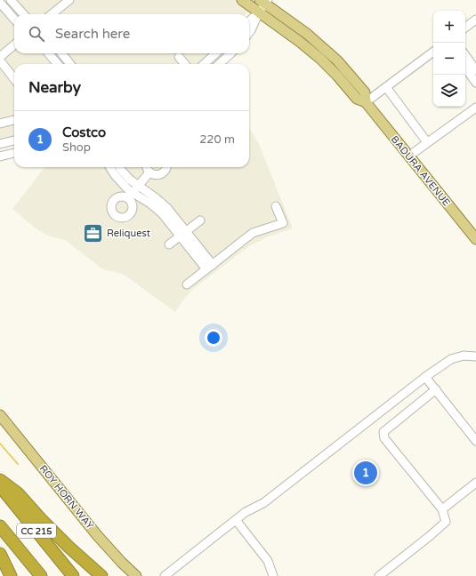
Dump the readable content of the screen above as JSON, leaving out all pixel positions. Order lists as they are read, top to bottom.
{
  "streets": {
    "highway": ["CC 215"],
    "main road": ["BADURA AVENUE", "ROY HORN WAY"]
  },
  "places": {
    "office": ["Reliquest"]
  },
  "page": {
    "map_buttons": ["+", "−"],
    "search": "Search here",
    "heading": "Nearby",
    "list": [
      {
        "mark": "1",
        "name": "Costco",
        "note": "Shop",
        "value": "220 m"
      }
    ],
    "pins": "1"
  }
}
